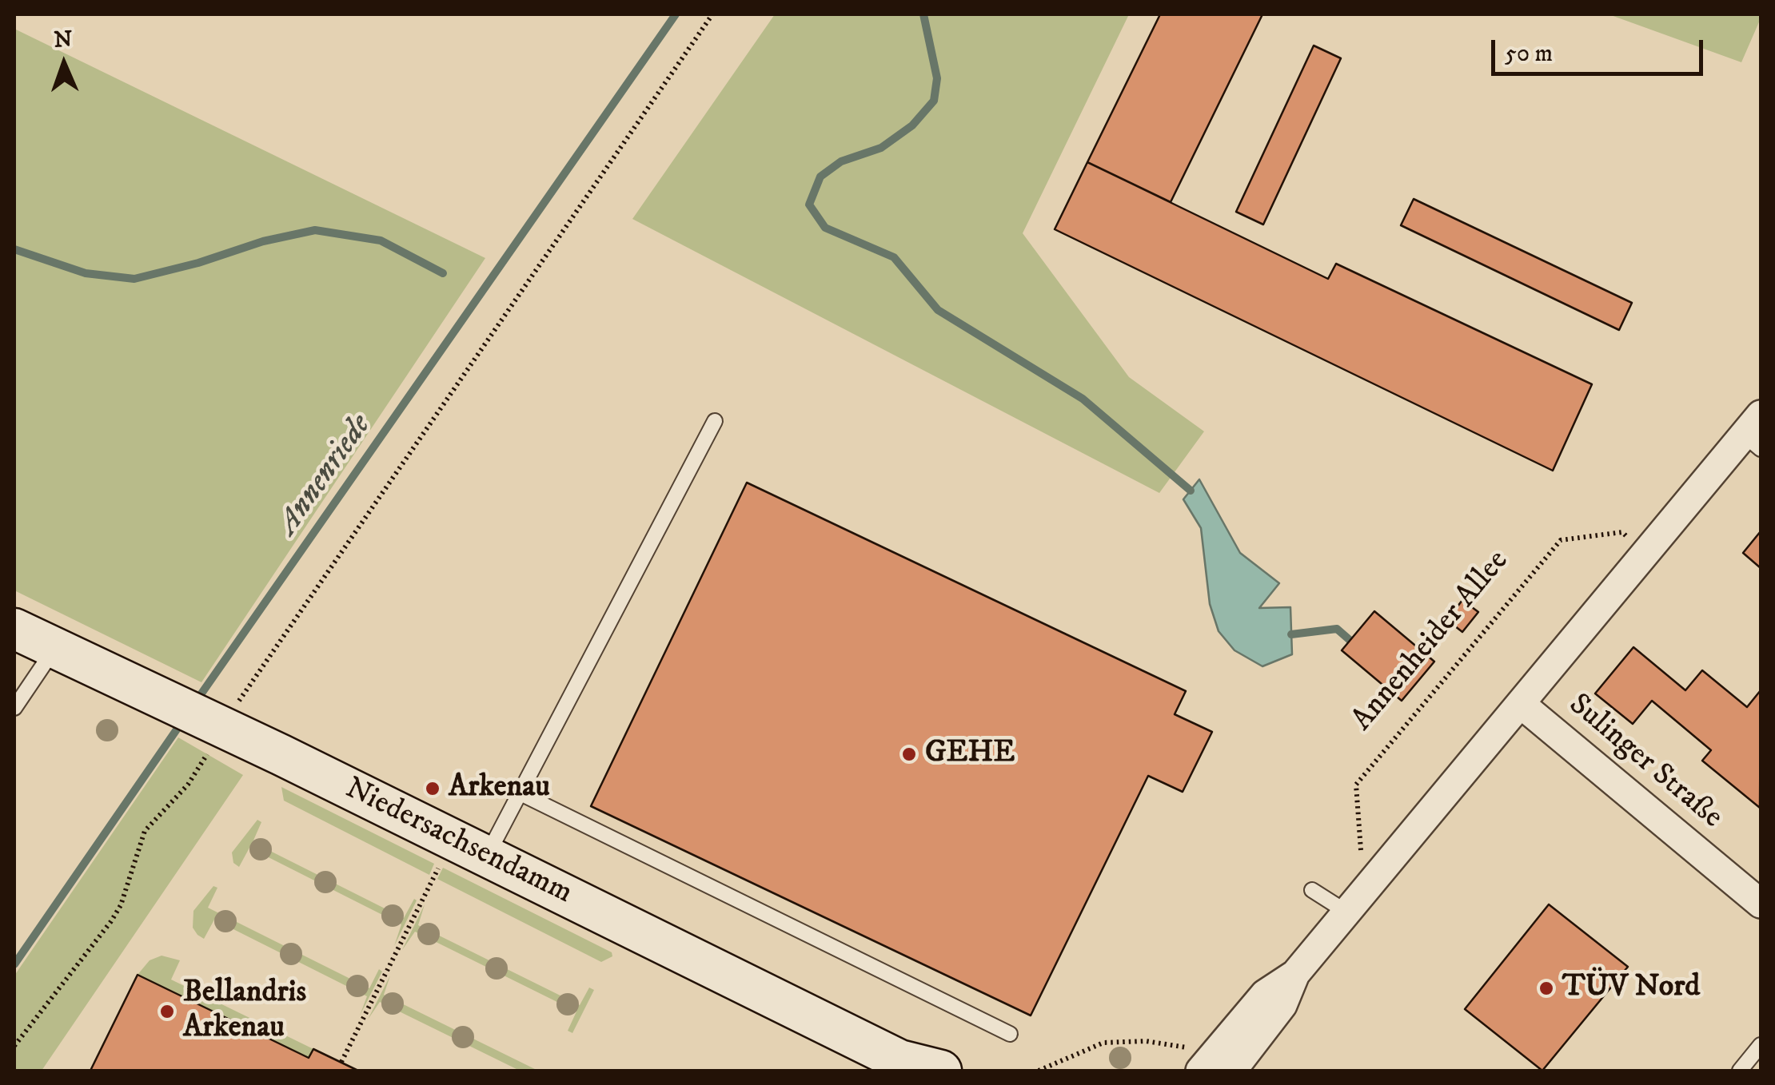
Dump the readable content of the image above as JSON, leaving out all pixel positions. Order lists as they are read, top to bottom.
{
  "streets": {
    "main road": ["Niedersachsendamm"],
    "street": ["Sulinger Straße"],
    "path": ["Annenheider Allee"]
  },
  "water": ["Annenriede"],
  "places": [
    "GEHE",
    "Arkenau",
    "TÜV Nord",
    "Bellandris Arkenau"
  ],
  "scale_bar": "50 m",
  "north": "top"
}
